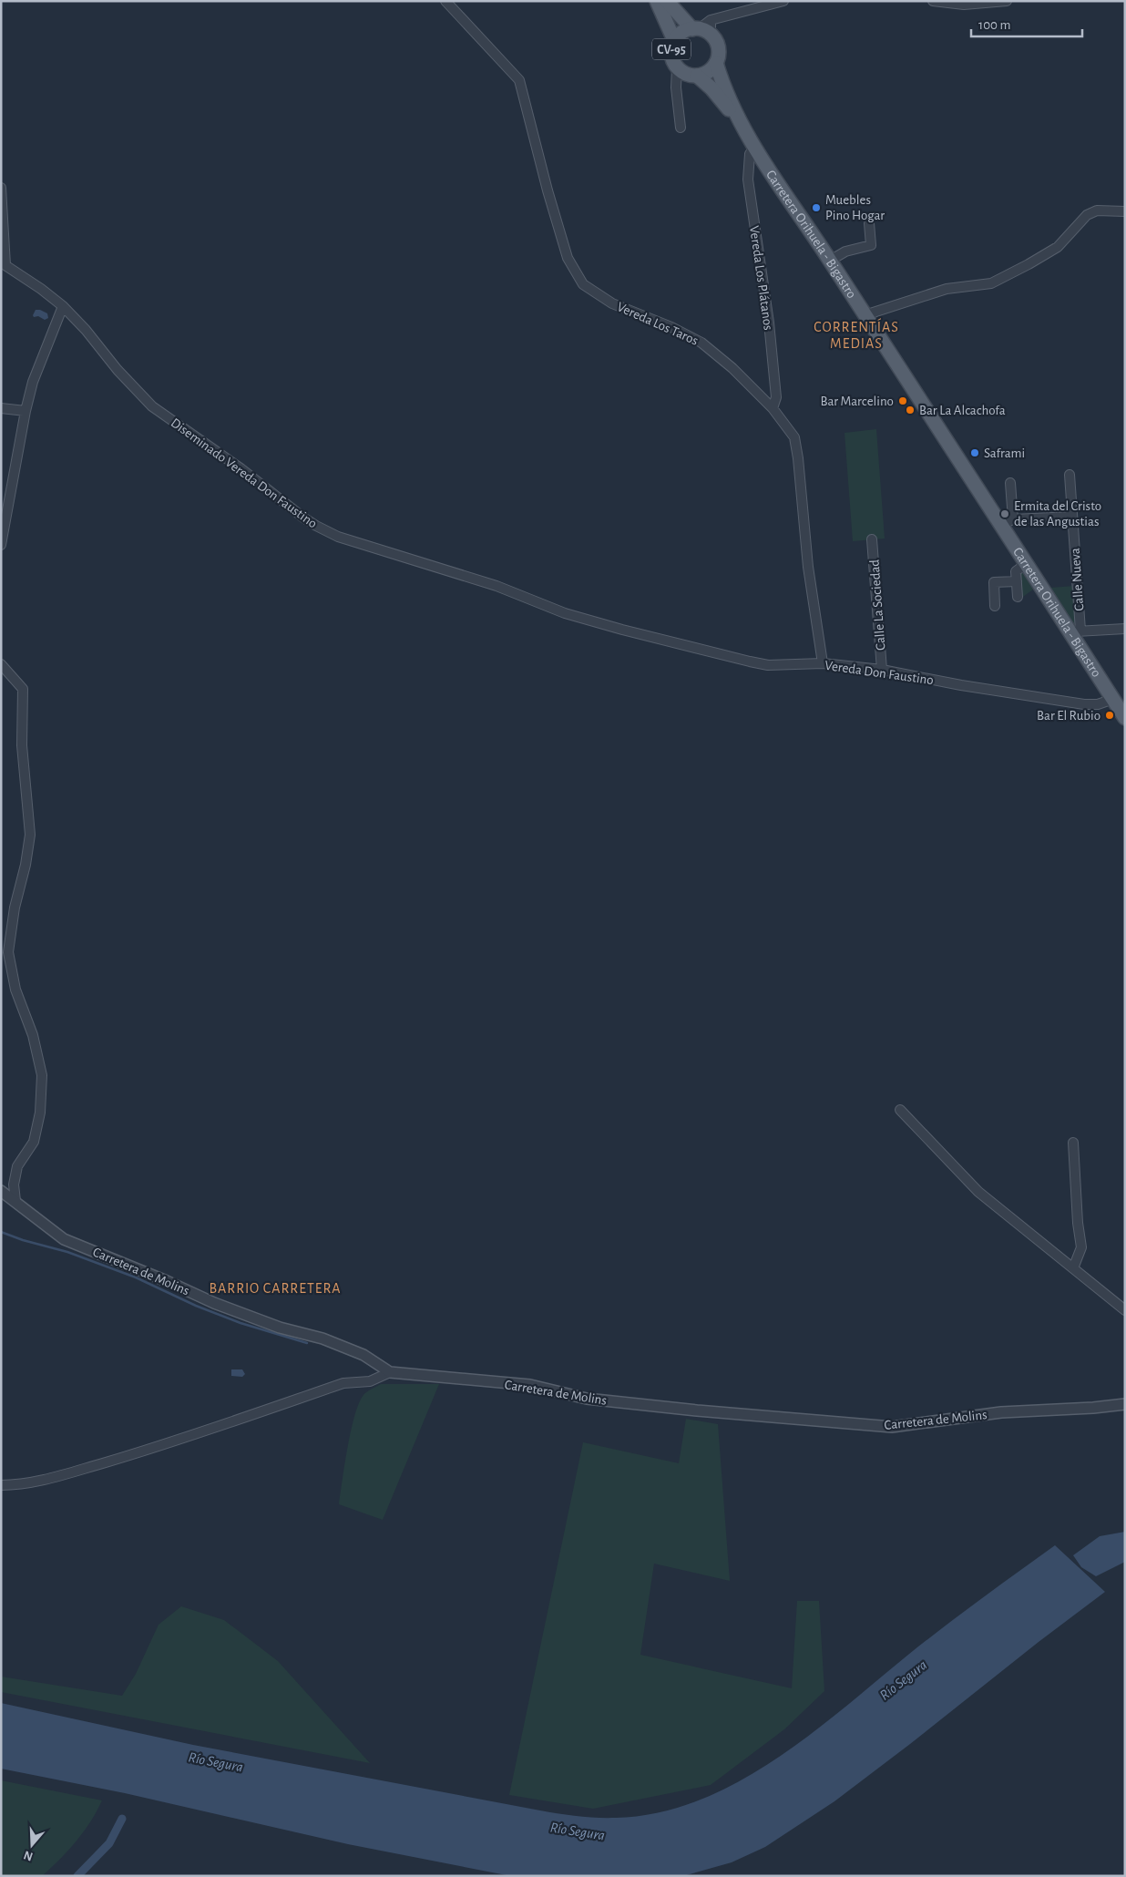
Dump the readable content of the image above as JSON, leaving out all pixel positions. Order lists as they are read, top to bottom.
{
  "streets": {
    "main road": ["CV-95", "Carretera Orihuela - Bigastro"],
    "street": [
      "Vereda Los Plátanos",
      "Vereda Los Taros",
      "Diseminado Vereda Don Faustino",
      "Calle Nueva",
      "Calle La Sociedad",
      "Vereda Don Faustino",
      "Carretera de Molins"
    ]
  },
  "crossings": [
    ["CV-95", "Carretera Orihuela - Bigastro"],
    ["Carretera Orihuela - Bigastro", "Vereda Los Plátanos"],
    ["Carretera Orihuela - Bigastro", "Calle Nueva"],
    ["Carretera Orihuela - Bigastro", "Vereda Don Faustino"],
    ["Vereda Los Plátanos", "Vereda Los Taros"],
    ["Vereda Los Taros", "Vereda Don Faustino"],
    ["Diseminado Vereda Don Faustino", "Vereda Don Faustino"],
    ["Calle La Sociedad", "Vereda Don Faustino"]
  ],
  "districts": ["CORRENTÍAS MEDIAS", "BARRIO CARRETERA"],
  "water": ["Río Segura"],
  "places": [
    "Muebles Pino Hogar",
    "Bar Marcelino",
    "Bar La Alcachofa",
    "Saframi",
    "Ermita del Cristo de las Angustias",
    "Bar El Rubio"
  ],
  "scale_bar": "100 m",
  "north": "bottom"
}
